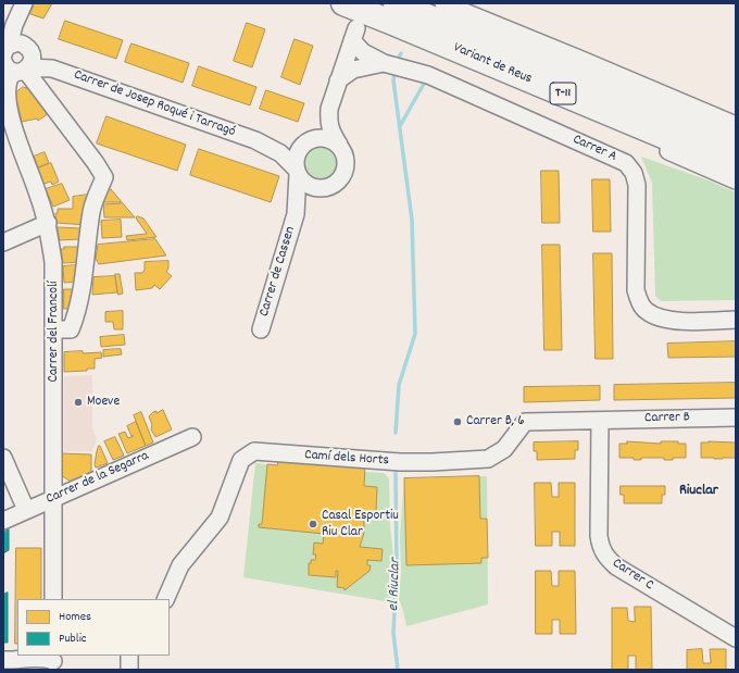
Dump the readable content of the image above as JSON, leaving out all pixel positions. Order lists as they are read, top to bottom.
{
  "streets": {
    "highway": ["Variant de Reus", "T-11"],
    "street": [
      "Carrer de Josep Roqué i Tarragó",
      "Carrer A",
      "Carrer de Cassen",
      "Carrer del Francolí",
      "Carrer B",
      "Camí dels Horts",
      "Carrer de la Segarra",
      "Carrer C"
    ]
  },
  "crossings": [
    ["Carrer de Josep Roqué i Tarragó", "Carrer de Cassen"],
    ["Carrer del Francolí", "Carrer de la Segarra"],
    ["Carrer B", "Camí dels Horts"],
    ["Carrer B", "Carrer C"],
    ["Camí dels Horts", "Carrer C"]
  ],
  "districts": ["Riuclar"],
  "water": ["el Riuclar"],
  "places": ["Moeve", "Carrer B, 6", "Casal Esportiu Riu Clar"],
  "legend": ["Homes", "Public"]
}
